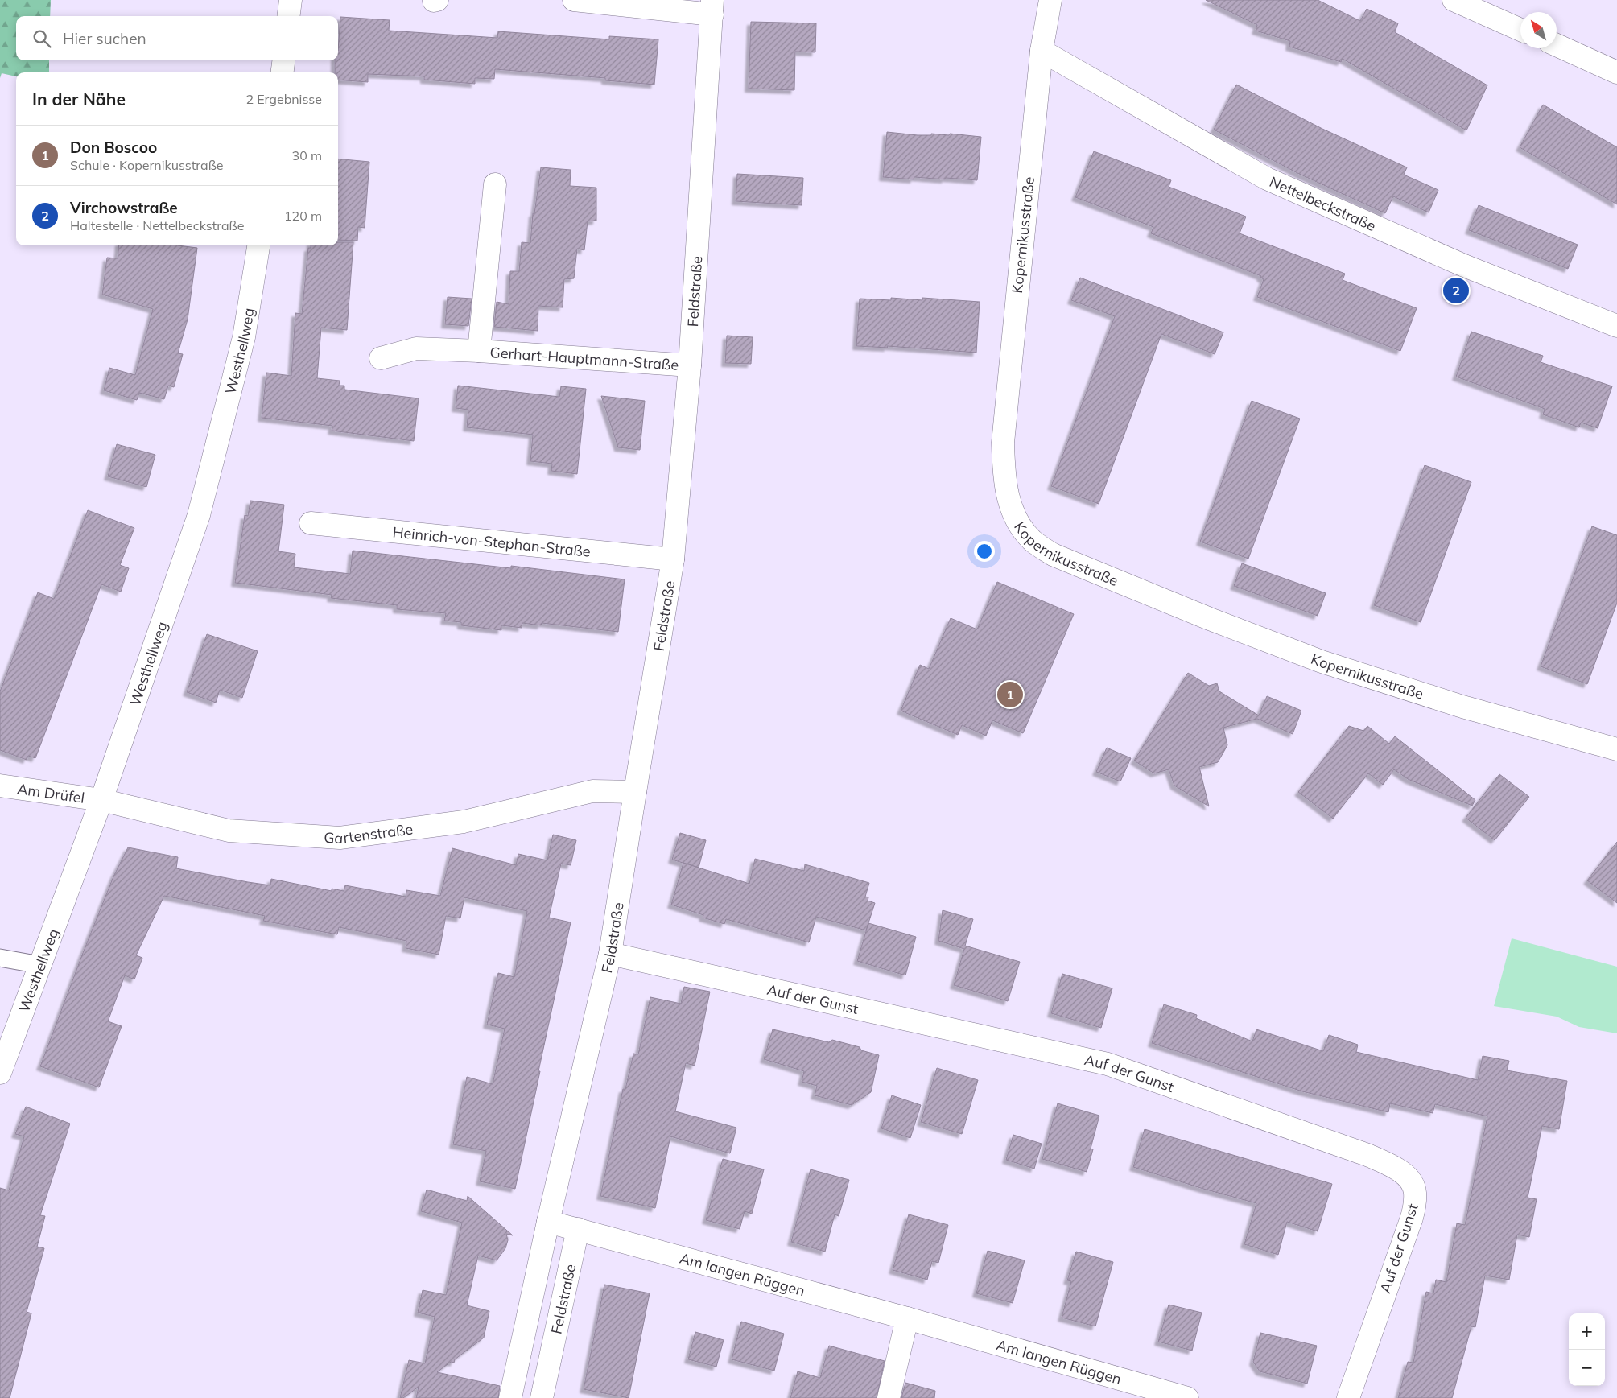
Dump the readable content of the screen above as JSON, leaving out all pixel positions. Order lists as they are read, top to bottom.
{
  "streets": {
    "street": [
      "Nettelbeckstraße",
      "Kopernikusstraße",
      "Feldstraße",
      "Westhellweg",
      "Gerhart-Hauptmann-Straße",
      "Heinrich-von-Stephan-Straße",
      "Am Drüfel",
      "Gartenstraße",
      "Auf der Gunst",
      "Am langen Rüggen"
    ]
  },
  "crossings": [
    ["Nettelbeckstraße", "Kopernikusstraße"],
    ["Feldstraße", "Gerhart-Hauptmann-Straße"],
    ["Feldstraße", "Heinrich-von-Stephan-Straße"],
    ["Feldstraße", "Gartenstraße"],
    ["Feldstraße", "Auf der Gunst"],
    ["Feldstraße", "Am langen Rüggen"],
    ["Westhellweg", "Am Drüfel"],
    ["Westhellweg", "Gartenstraße"],
    ["Am Drüfel", "Gartenstraße"]
  ],
  "north": "top left",
  "page": {
    "search": "Hier suchen",
    "heading": ["In der Nähe", "2 Ergebnisse"],
    "list": [
      {
        "mark": "1",
        "name": "Don Boscoo",
        "note": "Schule · Kopernikusstraße",
        "value": "30 m"
      },
      {
        "mark": "2",
        "name": "Virchowstraße",
        "note": "Haltestelle · Nettelbeckstraße",
        "value": "120 m"
      }
    ],
    "pins": ["2", "1"],
    "map_buttons": ["+", "−"]
  }
}
